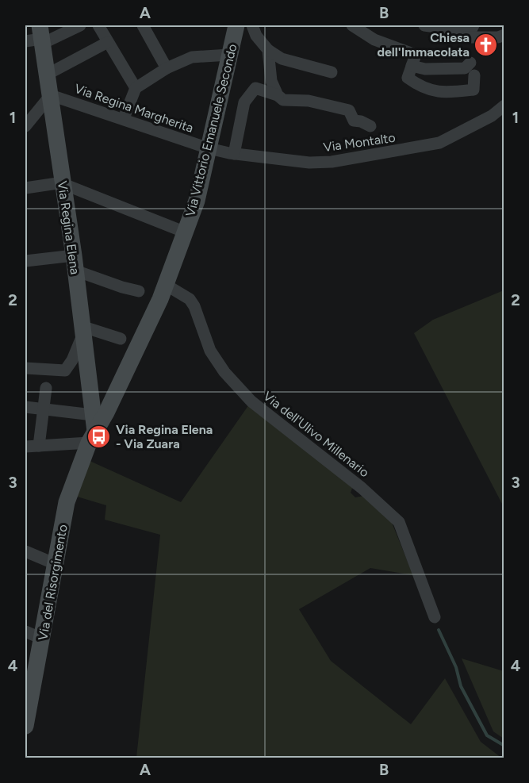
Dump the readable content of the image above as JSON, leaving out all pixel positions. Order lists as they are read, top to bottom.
{
  "streets": {
    "street": [
      "Via Regina Margherita",
      "Via Vittorio Emanuele Secondo",
      "Via Montalto",
      "Via Regina Elena",
      "Via dell'Ulivo Millenario",
      "Via del Risorgimento"
    ]
  },
  "crossings": [
    ["Via Regina Margherita", "Via Vittorio Emanuele Secondo"],
    ["Via Regina Margherita", "Via Montalto"],
    ["Via Regina Margherita", "Via Regina Elena"],
    ["Via Vittorio Emanuele Secondo", "Via Montalto"],
    ["Via Vittorio Emanuele Secondo", "Via Regina Elena"],
    ["Via Vittorio Emanuele Secondo", "Via dell'Ulivo Millenario"],
    ["Via Vittorio Emanuele Secondo", "Via del Risorgimento"],
    ["Via Regina Elena", "Via del Risorgimento"]
  ],
  "places": {
    "church": ["Chiesa dell'Immacolata"],
    "bus stop": ["Via Regina Elena - Via Zuara"]
  },
  "grid": {
    "columns": ["A", "B"],
    "rows": [
      "1",
      "2",
      "3",
      "4"
    ]
  }
}
